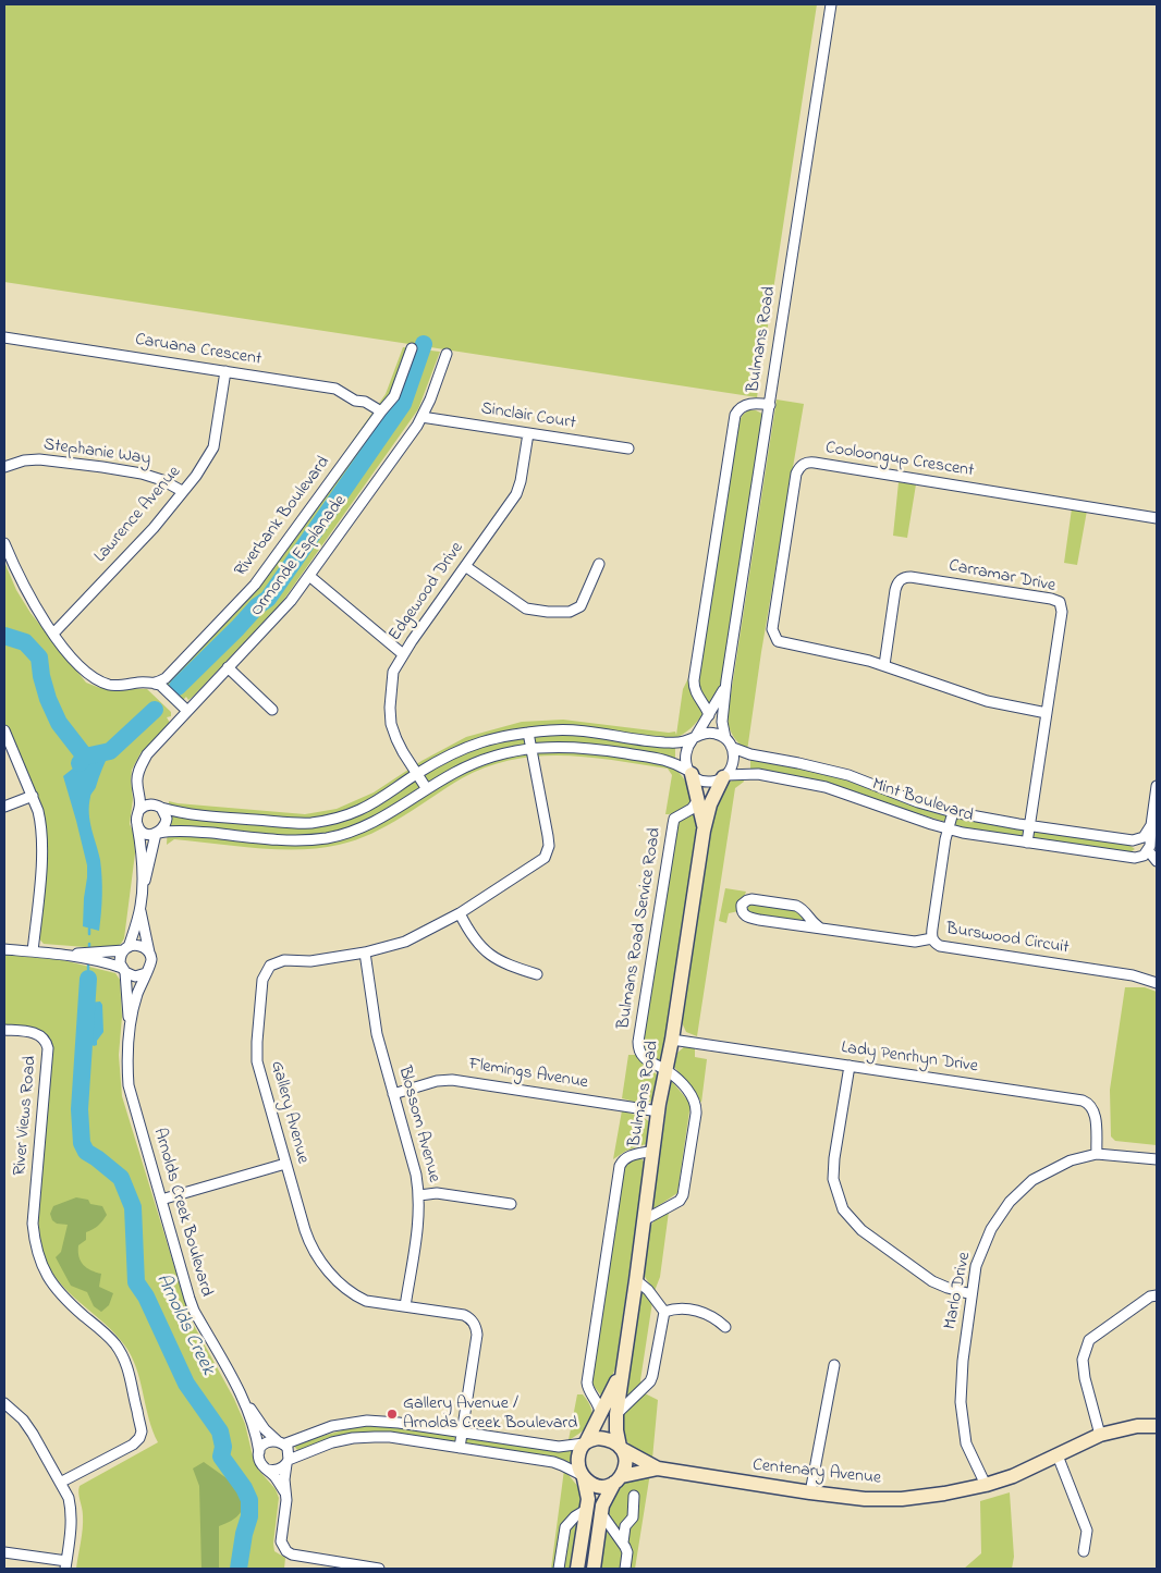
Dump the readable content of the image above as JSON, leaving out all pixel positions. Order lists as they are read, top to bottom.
{
  "streets": {
    "street": [
      "Bulmans Road",
      "Caruana Crescent",
      "Sinclair Court",
      "Stephanie Way",
      "Cooloongup Crescent",
      "Lawrence Avenue",
      "Riverbank Boulevard",
      "Ormonde Esplanade",
      "Carramar Drive",
      "Edgewood Drive",
      "Mint Boulevard",
      "Bulmans Road Service Road",
      "Burswood Circuit",
      "Lady Penrhyn Drive",
      "Flemings Avenue",
      "Gallery Avenue",
      "River Views Road",
      "Blossom Avenue",
      "Arnolds Creek Boulevard",
      "Marlo Drive",
      "Centenary Avenue"
    ]
  },
  "crossings": [
    ["Bulmans Road", "Mint Boulevard"],
    ["Bulmans Road", "Bulmans Road Service Road"],
    ["Bulmans Road", "Lady Penrhyn Drive"],
    ["Bulmans Road", "Flemings Avenue"],
    ["Bulmans Road", "Centenary Avenue"],
    ["Caruana Crescent", "Lawrence Avenue"],
    ["Caruana Crescent", "Riverbank Boulevard"],
    ["Sinclair Court", "Ormonde Esplanade"],
    ["Sinclair Court", "Edgewood Drive"],
    ["Stephanie Way", "Lawrence Avenue"],
    ["Cooloongup Crescent", "Carramar Drive"],
    ["Carramar Drive", "Mint Boulevard"],
    ["Mint Boulevard", "Burswood Circuit"],
    ["Lady Penrhyn Drive", "Marlo Drive"],
    ["Flemings Avenue", "Blossom Avenue"],
    ["Gallery Avenue", "Blossom Avenue"],
    ["Marlo Drive", "Centenary Avenue"]
  ],
  "water": ["Arnolds Creek"],
  "places": ["Gallery Avenue / Arnolds Creek Boulevard"]
}
